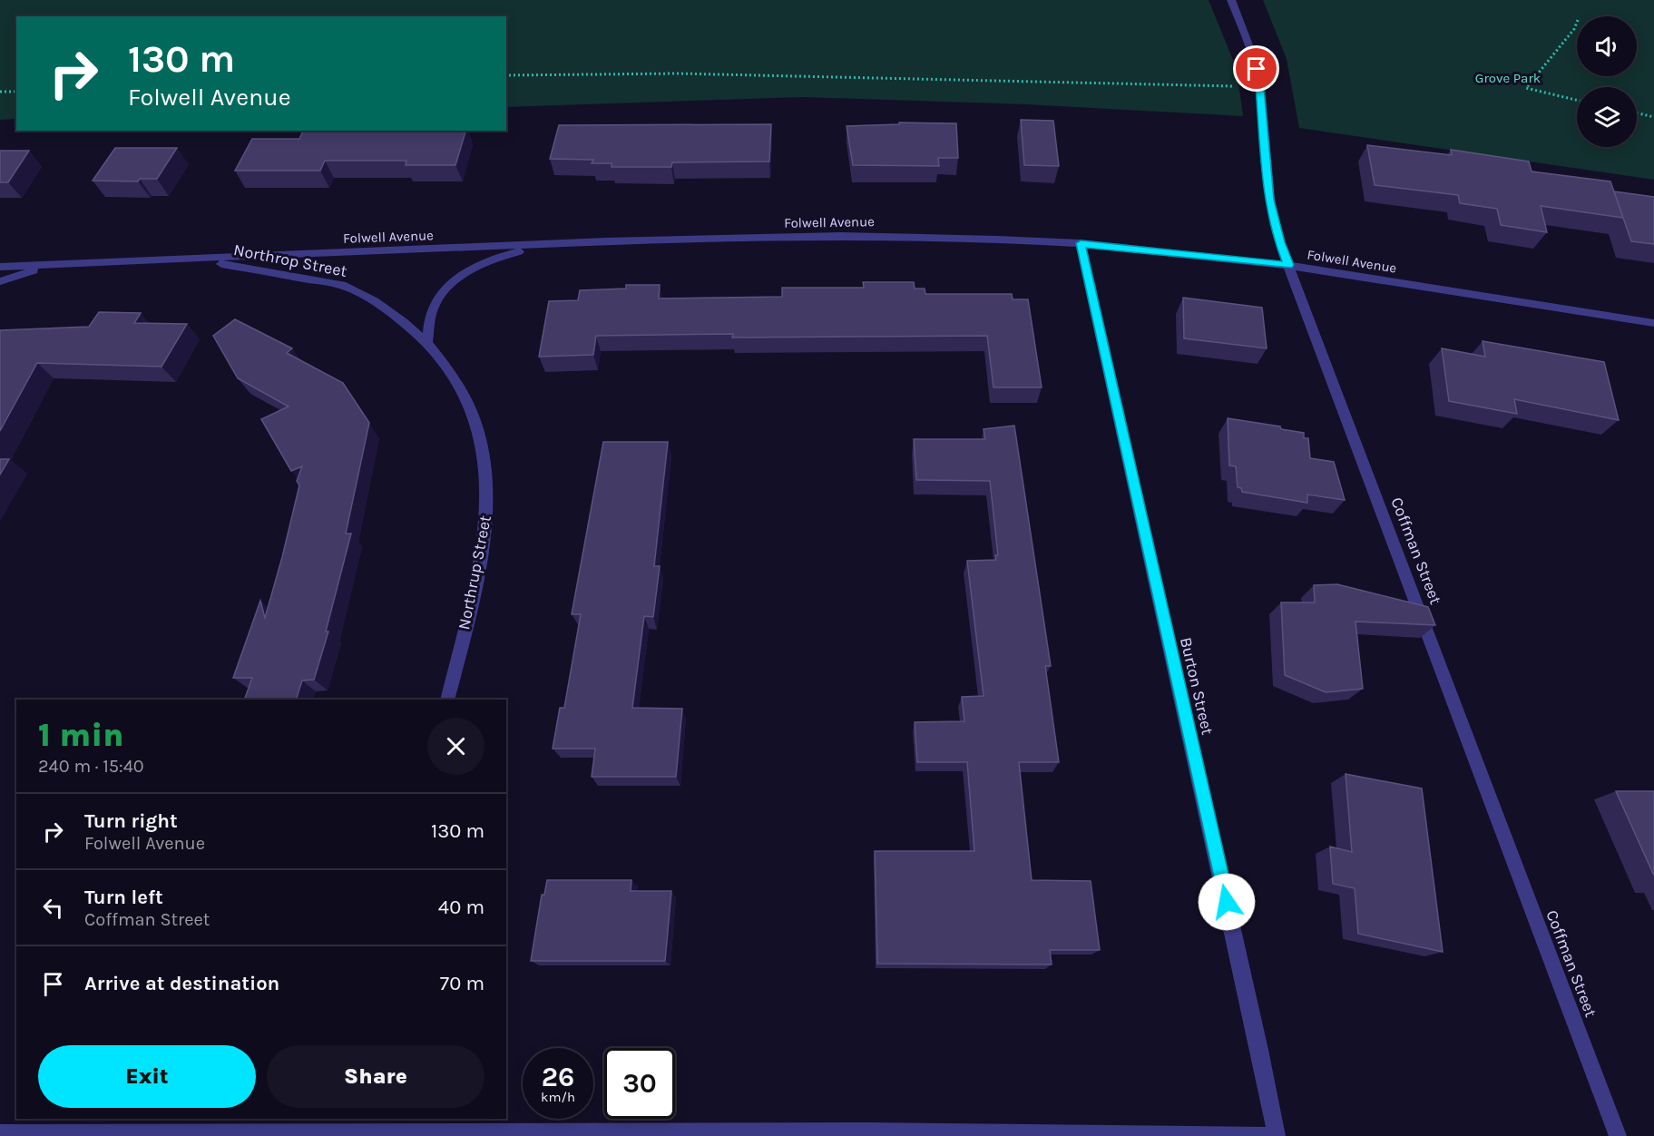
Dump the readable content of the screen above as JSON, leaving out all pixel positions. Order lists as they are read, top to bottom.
{
  "streets": {
    "street": [
      "Folwell Avenue",
      "Northrop Street",
      "Coffman Street",
      "Northrup Street",
      "Burton Street"
    ]
  },
  "crossings": [
    ["Folwell Avenue", "Northrop Street"],
    ["Folwell Avenue", "Coffman Street"],
    ["Folwell Avenue", "Burton Street"],
    ["Northrop Street", "Northrup Street"]
  ],
  "parks": ["Grove Park"],
  "page": {
    "turn": ["130 m", "Folwell Avenue"],
    "heading": ["1 min", "240 m · 15:40"],
    "list": [
      {
        "name": "Turn right",
        "note": "Folwell Avenue",
        "value": "130 m"
      },
      {
        "name": "Turn left",
        "note": "Coffman Street",
        "value": "40 m"
      },
      {
        "name": "Arrive at destination",
        "value": "70 m"
      }
    ],
    "buttons": ["Exit", "Share"],
    "speed": "26 km/h",
    "limit": "30"
  }
}
